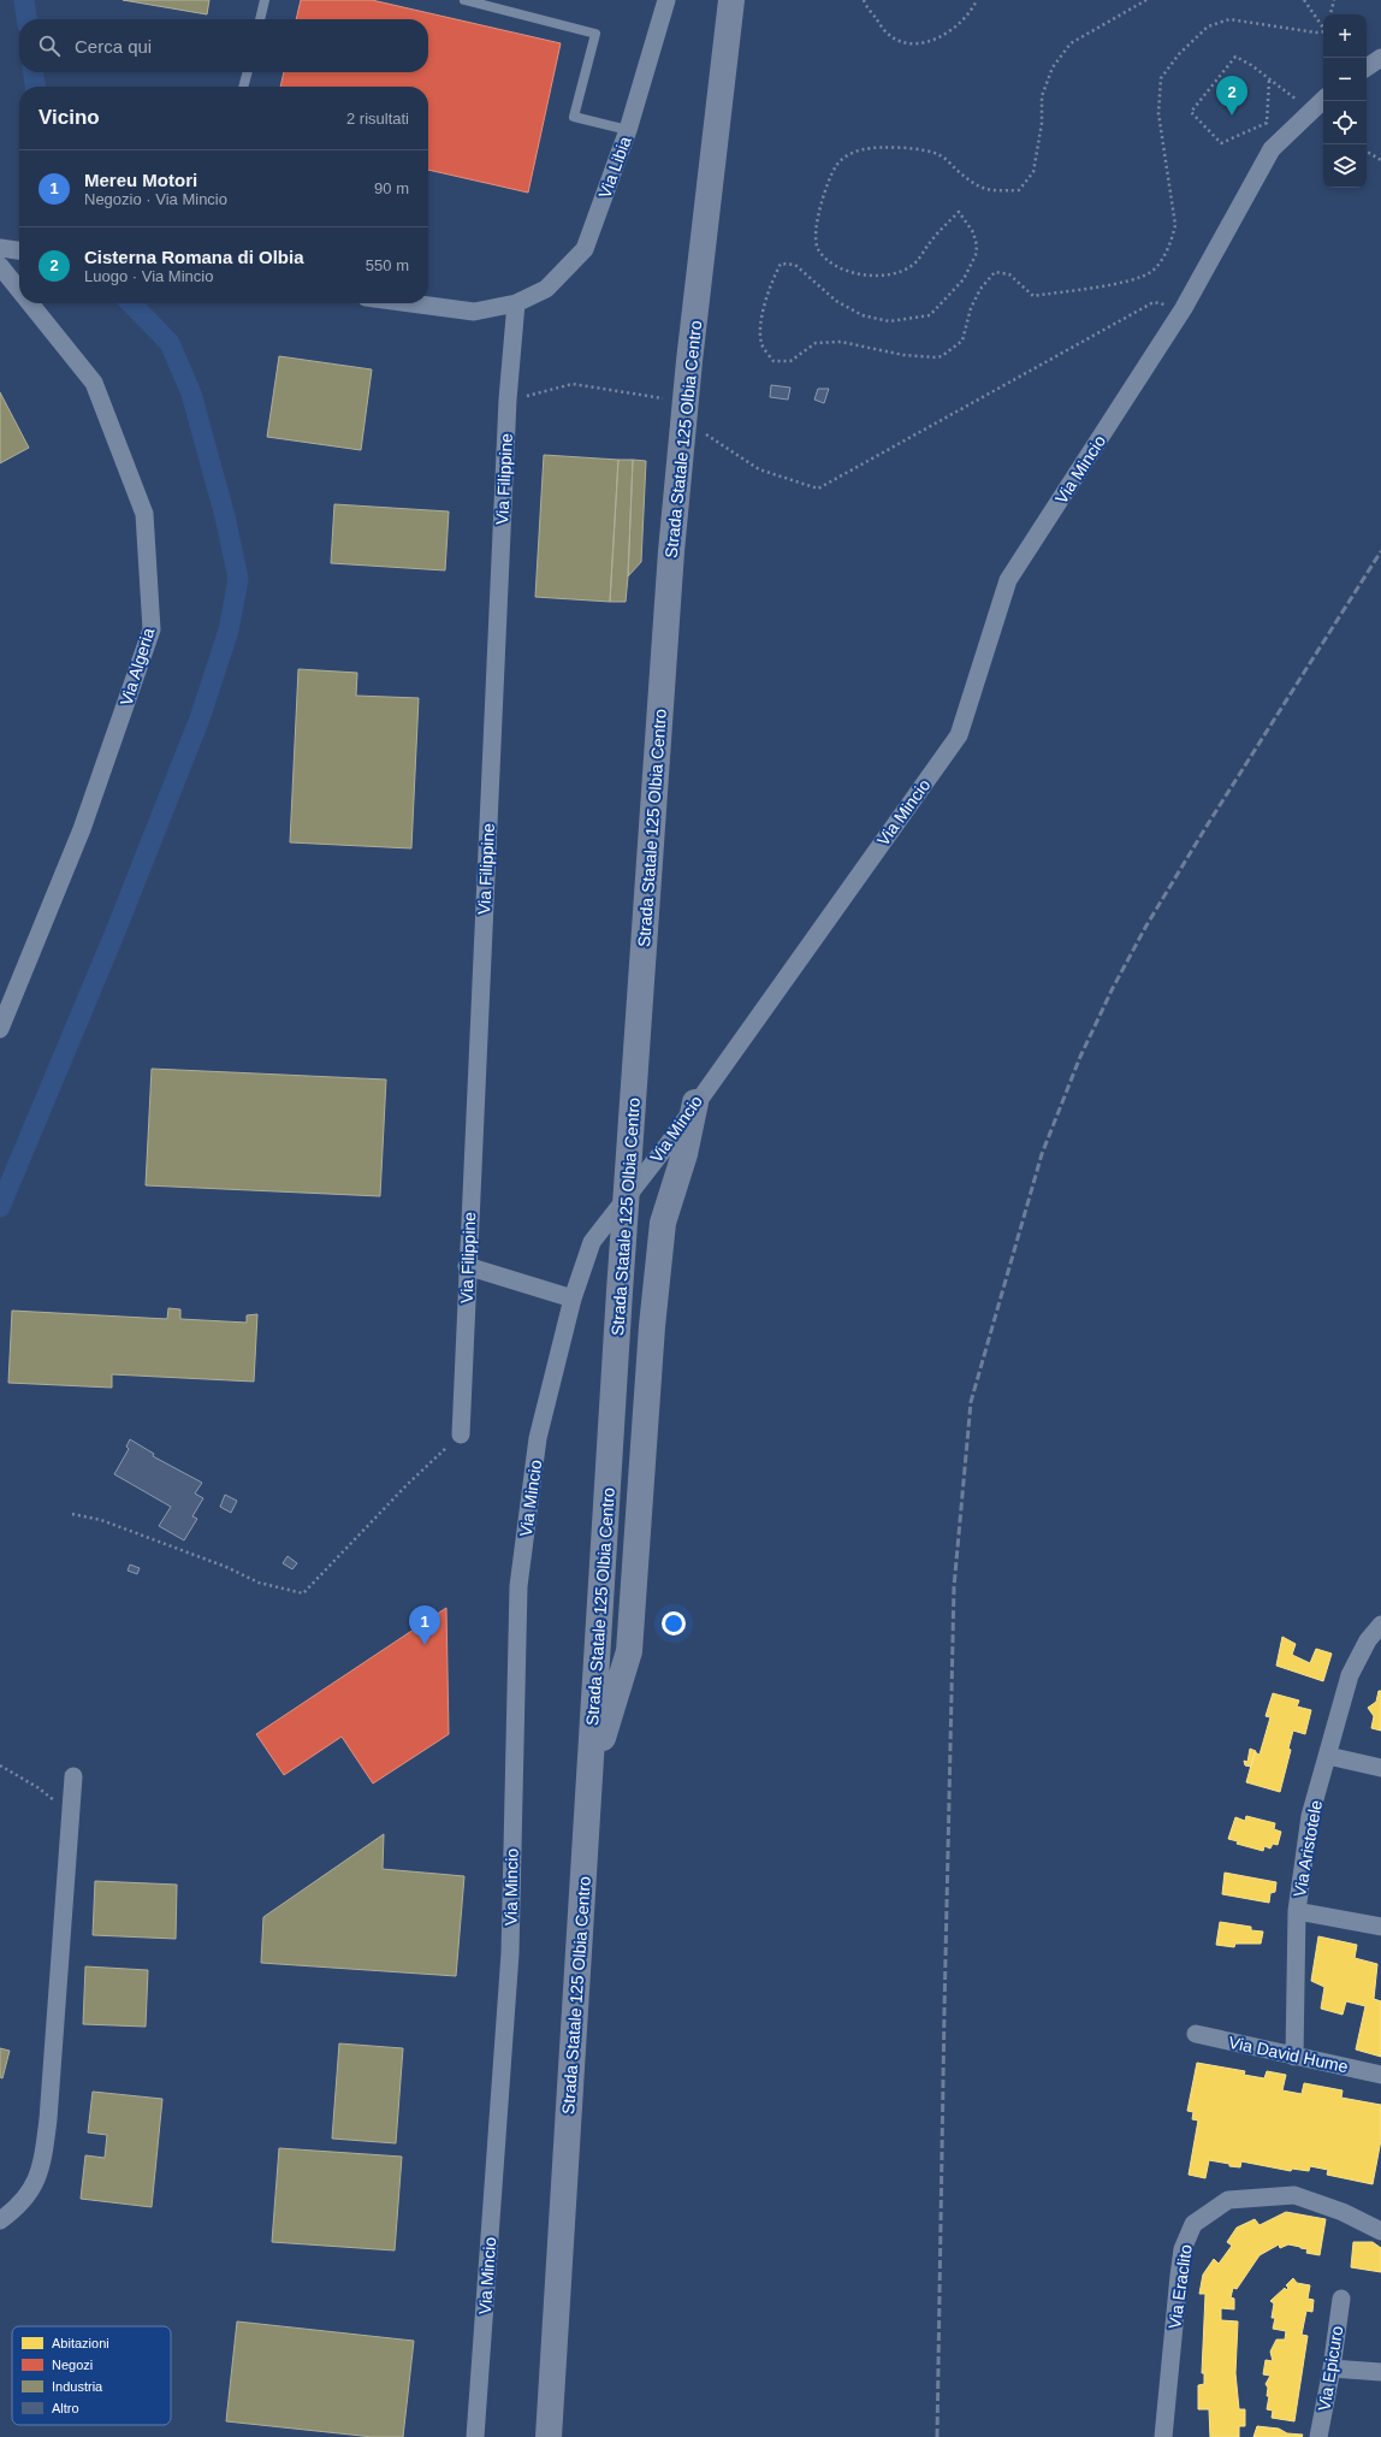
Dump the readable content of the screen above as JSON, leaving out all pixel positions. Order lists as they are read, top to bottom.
{
  "streets": {
    "main road": ["Strada Statale 125 Olbia Centro"],
    "street": [
      "Via Libia",
      "Via Mincio",
      "Via Filippine",
      "Via Algeria",
      "Via Aristotele",
      "Via David Hume",
      "Via Eraclito",
      "Via Epicuro"
    ]
  },
  "crossings": [
    ["Via Libia", "Via Filippine"],
    ["Via Aristotele", "Via David Hume"]
  ],
  "legend": [
    "Abitazioni",
    "Negozi",
    "Industria",
    "Altro"
  ],
  "page": {
    "map_buttons": ["+", "−"],
    "search": "Cerca qui",
    "pins": ["2", "1"],
    "heading": ["Vicino", "2 risultati"],
    "list": [
      {
        "mark": "1",
        "name": "Mereu Motori",
        "note": "Negozio · Via Mincio",
        "value": "90 m"
      },
      {
        "mark": "2",
        "name": "Cisterna Romana di Olbia",
        "note": "Luogo · Via Mincio",
        "value": "550 m"
      }
    ]
  }
}
